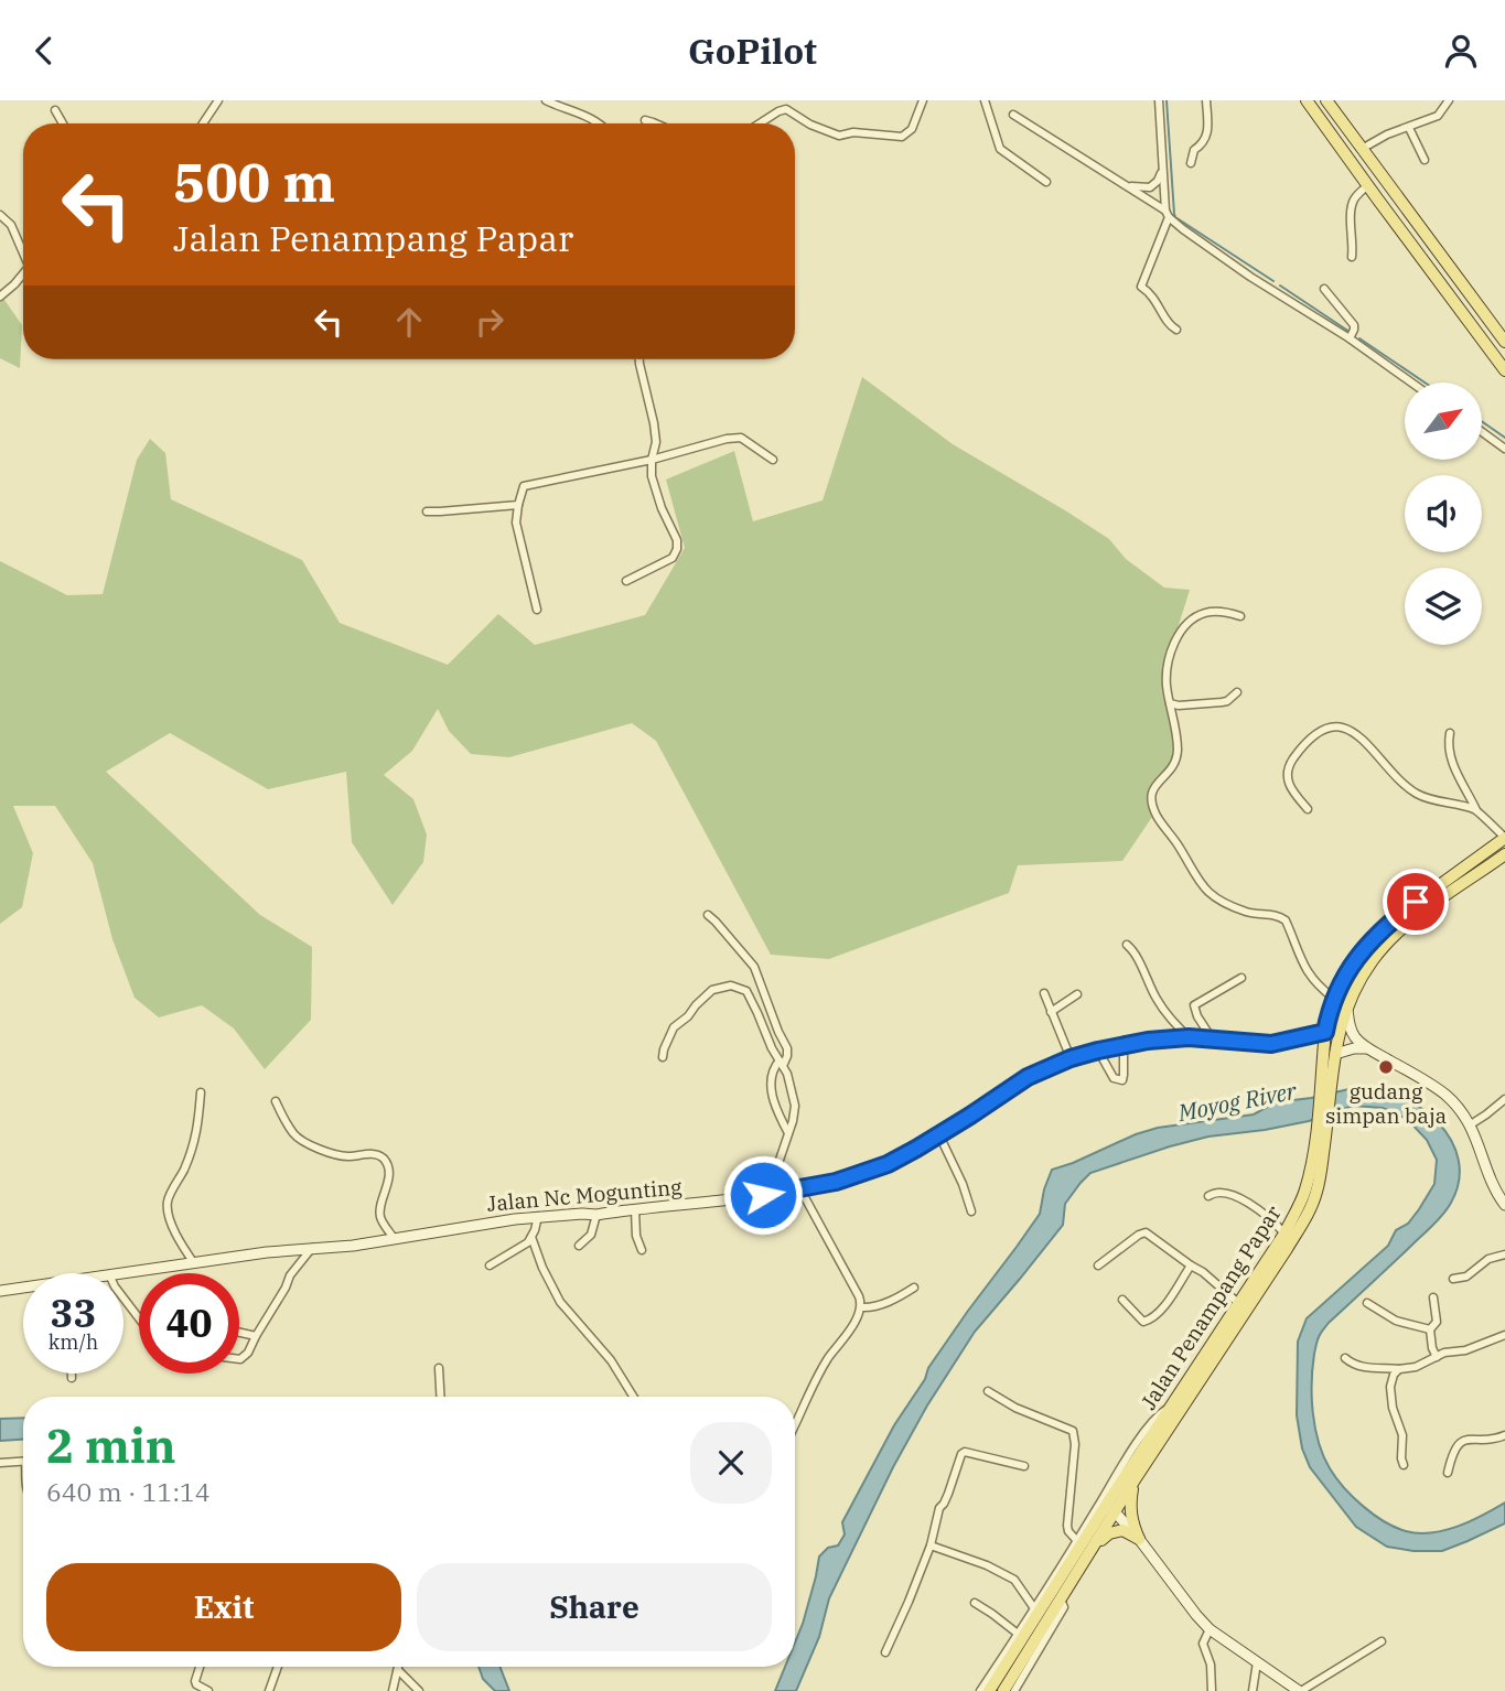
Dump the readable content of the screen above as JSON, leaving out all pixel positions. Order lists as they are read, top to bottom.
{
  "streets": {
    "main road": ["Jalan Penampang Papar"],
    "street": ["Jalan Nc Mogunting"]
  },
  "crossings": [
    ["Jalan Nc Mogunting", "Jalan Penampang Papar"]
  ],
  "water": ["Moyog River"],
  "places": ["gudang simpan baja"],
  "north": "top right",
  "page": {
    "header": "GoPilot",
    "turn": ["500 m", "Jalan Penampang Papar"],
    "speed": "33 km/h",
    "limit": "40",
    "heading": ["2 min", "640 m · 11:14"],
    "buttons": ["Exit", "Share"]
  }
}
